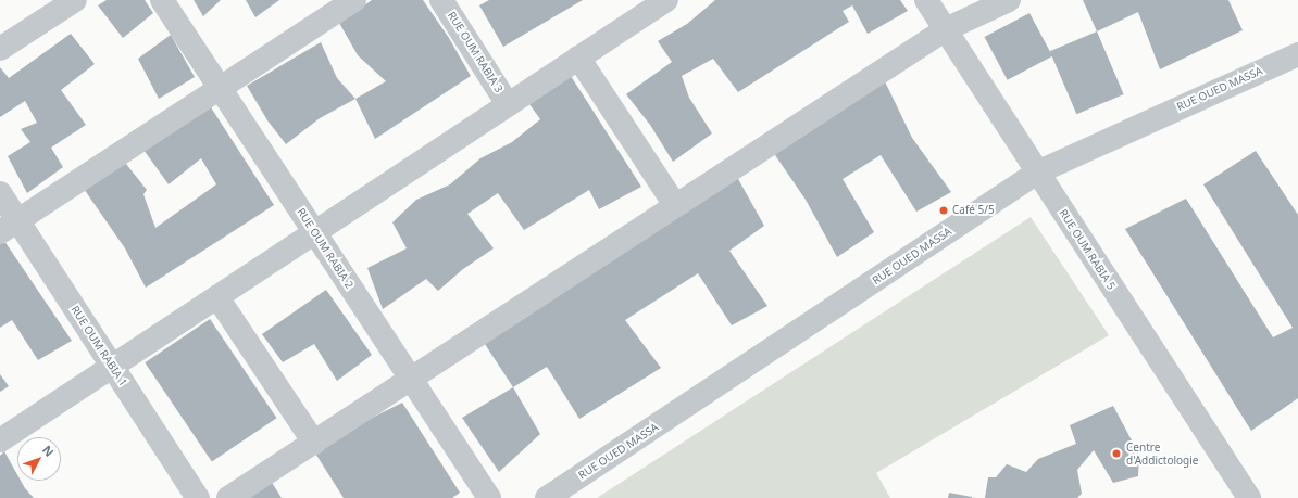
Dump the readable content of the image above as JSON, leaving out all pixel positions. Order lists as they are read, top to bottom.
{
  "streets": {
    "street": [
      "RUE OUM RABIA 3",
      "RUE OUED MASSA",
      "RUE OUM RABIA 2",
      "RUE OUM RABIA 5",
      "RUE OUM RABIA 1"
    ]
  },
  "crossings": [
    ["RUE OUED MASSA", "RUE OUM RABIA 5"]
  ],
  "places": ["Café 5/5", "Centre d'Addictologie"],
  "north": "top right"
}
